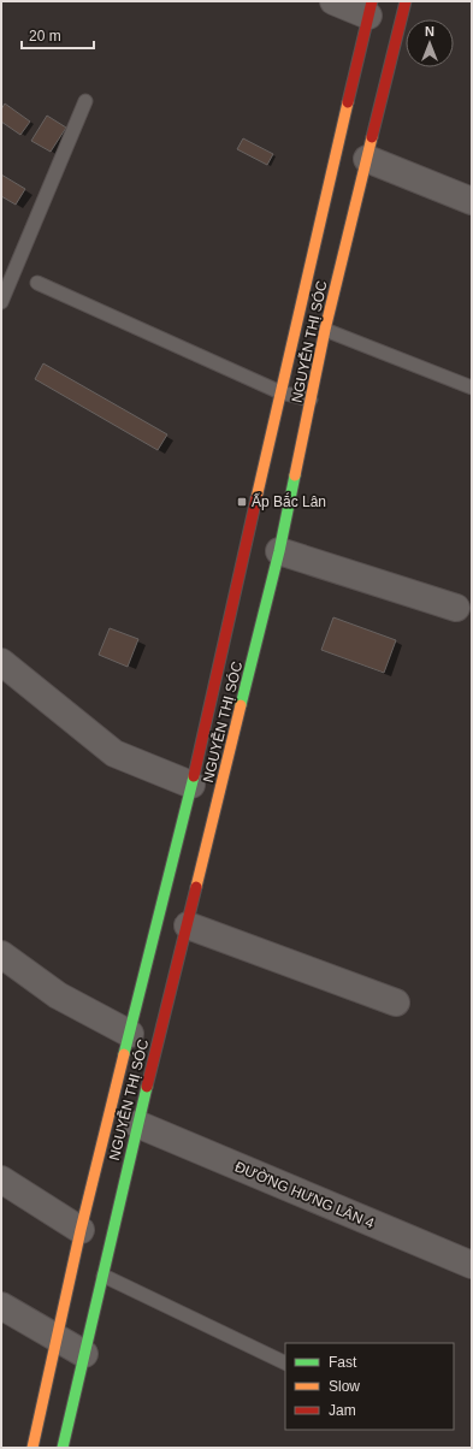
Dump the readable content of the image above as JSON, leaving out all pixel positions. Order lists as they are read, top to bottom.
{
  "streets": {
    "main road": ["NGUYỄN THỊ SÓC"],
    "street": ["ĐƯỜNG HƯNG LÂN 4"]
  },
  "crossings": [
    ["NGUYỄN THỊ SÓC", "ĐƯỜNG HƯNG LÂN 4"]
  ],
  "places": {
    "transit": ["Ấp Bắc Lân"]
  },
  "legend": ["Fast", "Slow", "Jam"],
  "scale_bar": "20 m",
  "north": "top"
}
